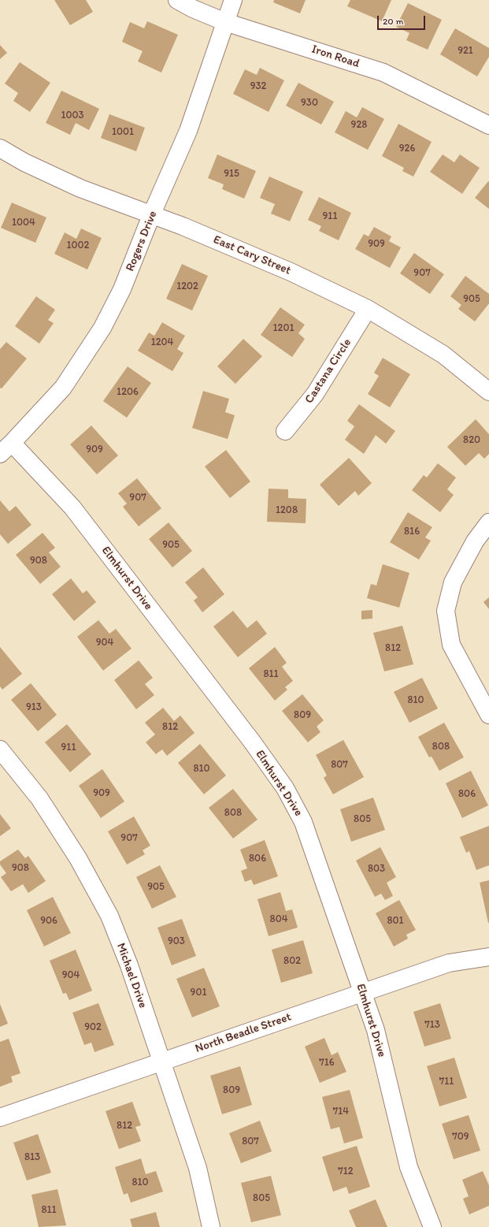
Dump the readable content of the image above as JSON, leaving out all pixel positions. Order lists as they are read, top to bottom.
{
  "streets": {
    "street": [
      "Iron Road",
      "Rogers Drive",
      "East Cary Street",
      "Castana Circle",
      "Elmhurst Drive",
      "Michael Drive",
      "North Beadle Street"
    ]
  },
  "crossings": [
    ["Iron Road", "Rogers Drive"],
    ["Rogers Drive", "East Cary Street"],
    ["Rogers Drive", "Elmhurst Drive"],
    ["East Cary Street", "Castana Circle"],
    ["Elmhurst Drive", "North Beadle Street"],
    ["Michael Drive", "North Beadle Street"]
  ],
  "house_numbers": [
    "921",
    "932",
    "930",
    "1003",
    "928",
    "1001",
    "926",
    "915",
    "911",
    "1004",
    "909",
    "1002",
    "907",
    "1202",
    "905",
    "1201",
    "1204",
    "1206",
    "820",
    "909",
    "907",
    "1208",
    "816",
    "905",
    "908",
    "904",
    "812",
    "811",
    "810",
    "913",
    "809",
    "812",
    "808",
    "911",
    "807",
    "810",
    "909",
    "806",
    "808",
    "805",
    "907",
    "806",
    "908",
    "803",
    "905",
    "804",
    "906",
    "801",
    "903",
    "802",
    "904",
    "901",
    "713",
    "902",
    "716",
    "711",
    "809",
    "714",
    "812",
    "709",
    "807",
    "813",
    "712",
    "810",
    "805",
    "811"
  ],
  "scale_bar": "20 m"
}
